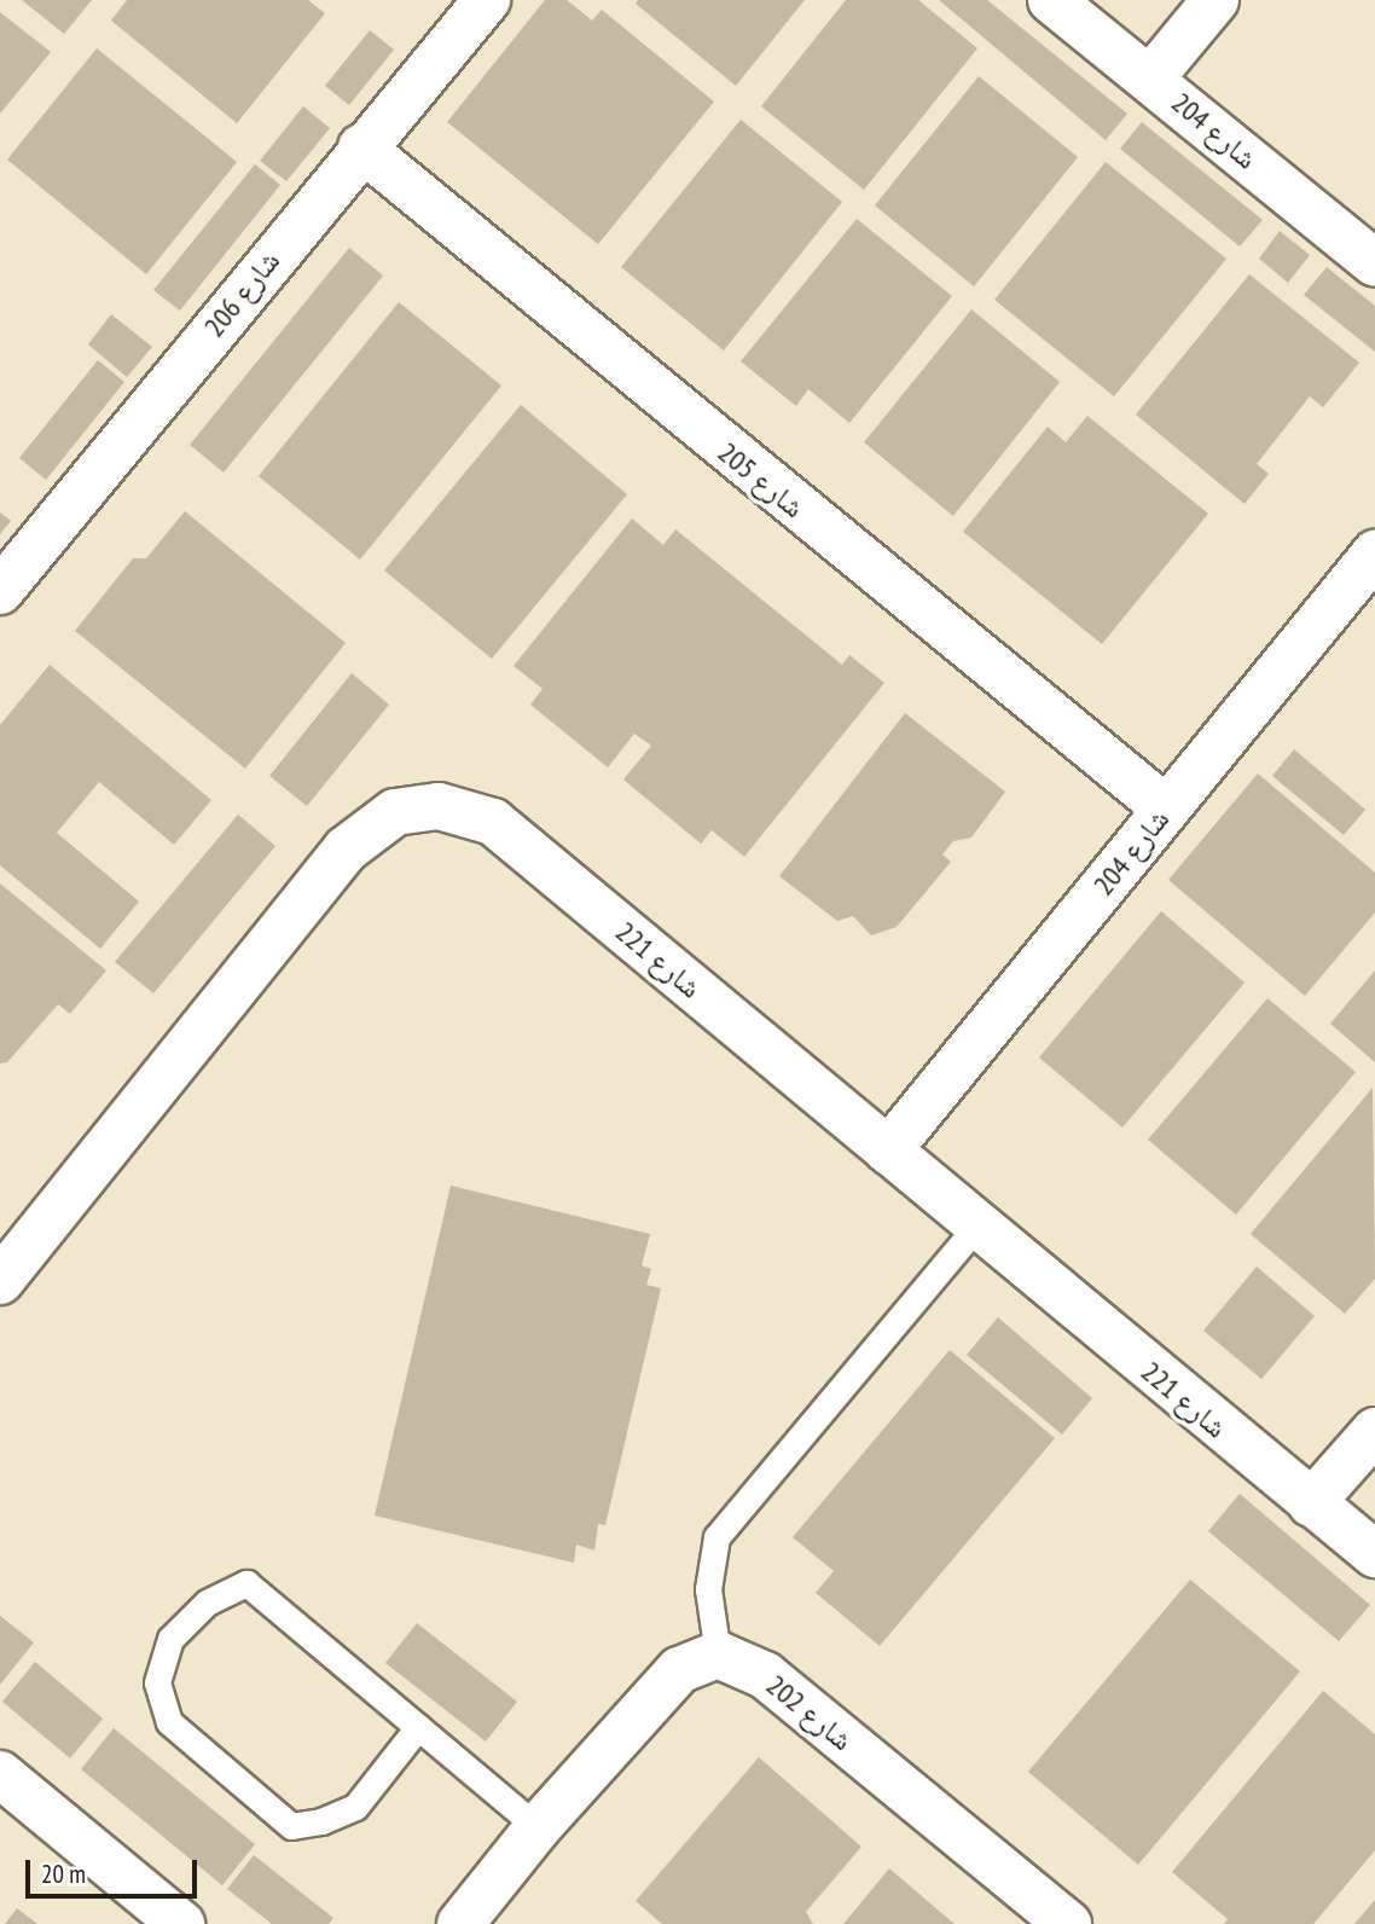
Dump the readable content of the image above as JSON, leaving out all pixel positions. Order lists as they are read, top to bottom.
{
  "streets": {
    "street": [
      "شارع 204",
      "شارع 206",
      "شارع 205",
      "شارع 221",
      "شارع 202"
    ]
  },
  "crossings": [
    ["شارع 204", "شارع 205"],
    ["شارع 204", "شارع 221"],
    ["شارع 206", "شارع 205"]
  ],
  "scale_bar": "20 m"
}
